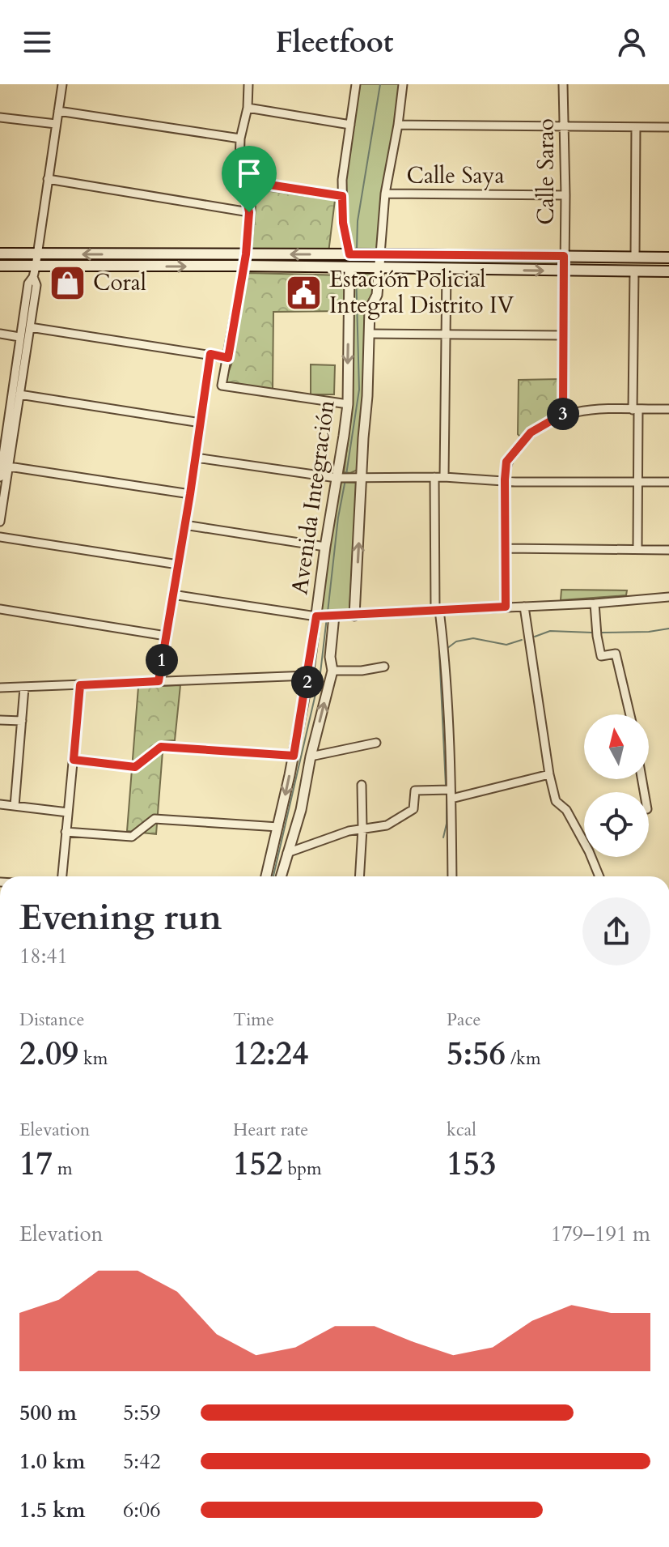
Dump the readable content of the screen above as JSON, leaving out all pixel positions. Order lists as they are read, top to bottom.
{
  "streets": {
    "street": ["Calle Sarao", "Calle Saya", "Avenida Integración"]
  },
  "crossings": [
    ["Calle Sarao", "Calle Saya"],
    ["Calle Saya", "Avenida Integración"]
  ],
  "places": {
    "shop": ["Coral"],
    "public building": ["Estación Policial Integral Distrito IV"]
  },
  "north": "top",
  "page": {
    "header": "Fleetfoot",
    "pins": ["3", "1", "2"],
    "heading": ["Evening run", "18:41"],
    "stats": [
      ["Distance", "2.09 km"],
      ["Time", "12:24"],
      ["Pace", "5:56 /km"],
      ["Elevation", "17 m"],
      ["Heart rate", "152 bpm"],
      ["kcal", "153"]
    ],
    "chart": ["Elevation", "179–191 m"],
    "list": [
      {
        "name": "500 m",
        "note": "5:59"
      },
      {
        "name": "1.0 km",
        "note": "5:42"
      },
      {
        "name": "1.5 km",
        "note": "6:06"
      }
    ]
  }
}
